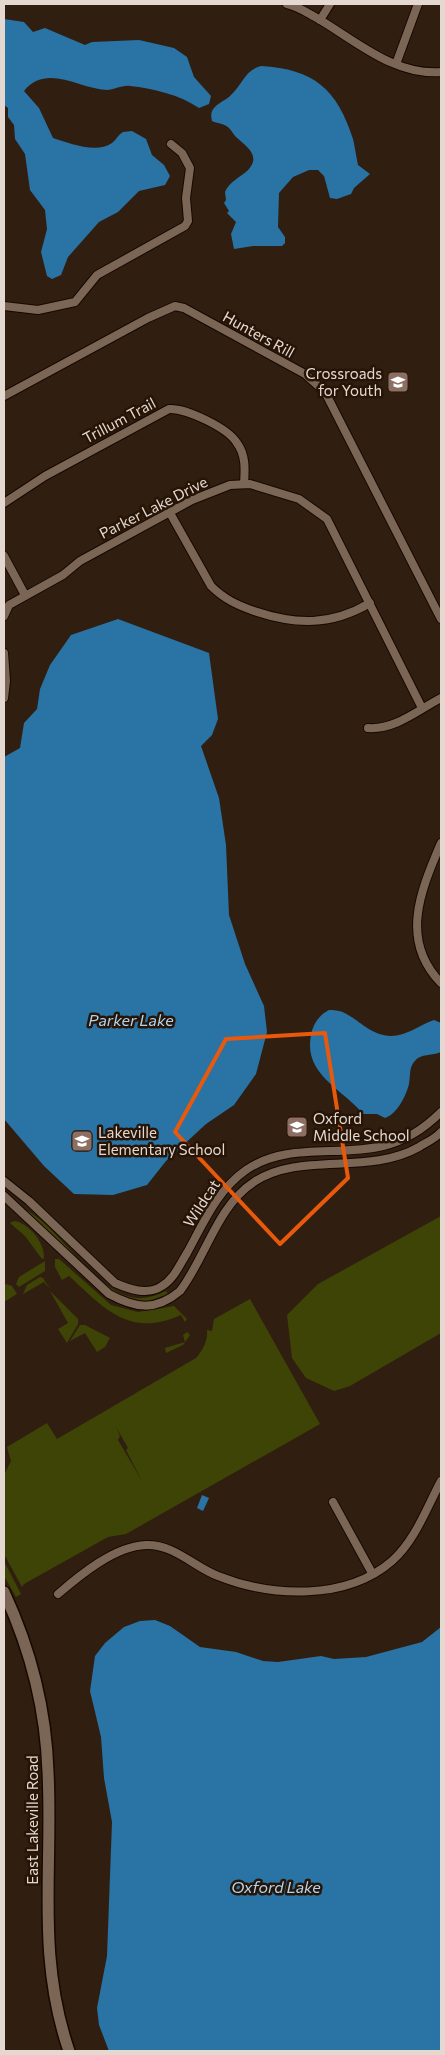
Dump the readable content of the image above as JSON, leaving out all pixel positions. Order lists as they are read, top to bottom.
{
  "streets": {
    "main road": ["East Lakeville Road"],
    "street": [
      "Hunters Rill",
      "Trillum Trail",
      "Parker Lake Drive",
      "Wildcat"
    ]
  },
  "crossings": [
    ["Trillum Trail", "Parker Lake Drive"]
  ],
  "water": ["Parker Lake", "Oxford Lake"],
  "places": {
    "school or university": ["Crossroads for Youth", "Oxford Middle School", "Lakeville Elementary School"]
  }
}
